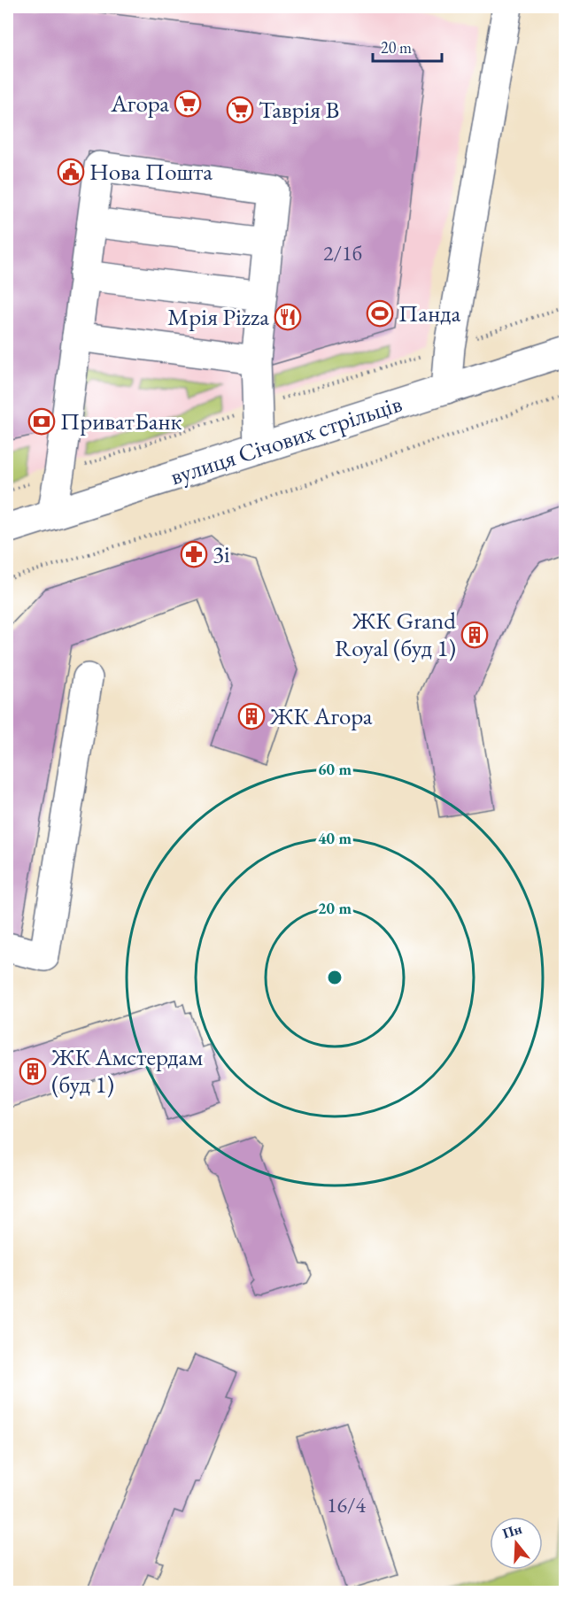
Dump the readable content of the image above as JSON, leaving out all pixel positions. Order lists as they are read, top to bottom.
{
  "streets": {
    "street": ["вулиця Січових стрільців"]
  },
  "places": {
    "supermarket": ["Агора", "Таврія В"],
    "public building": ["Нова Пошта"],
    "sports": ["Панда"],
    "restaurant": ["Мрія Pizza"],
    "bank": ["ПриватБанк"],
    "pharmacy": ["3і"],
    "building": ["ЖК Grand Royal (буд 1)", "ЖК Агора", "ЖК Амстердам (буд 1)"]
  },
  "house_numbers": ["2/1б", "16/4"],
  "scale_bar": "20 m",
  "north": "top",
  "rings": ["60 m", "40 m", "20 m"]
}
